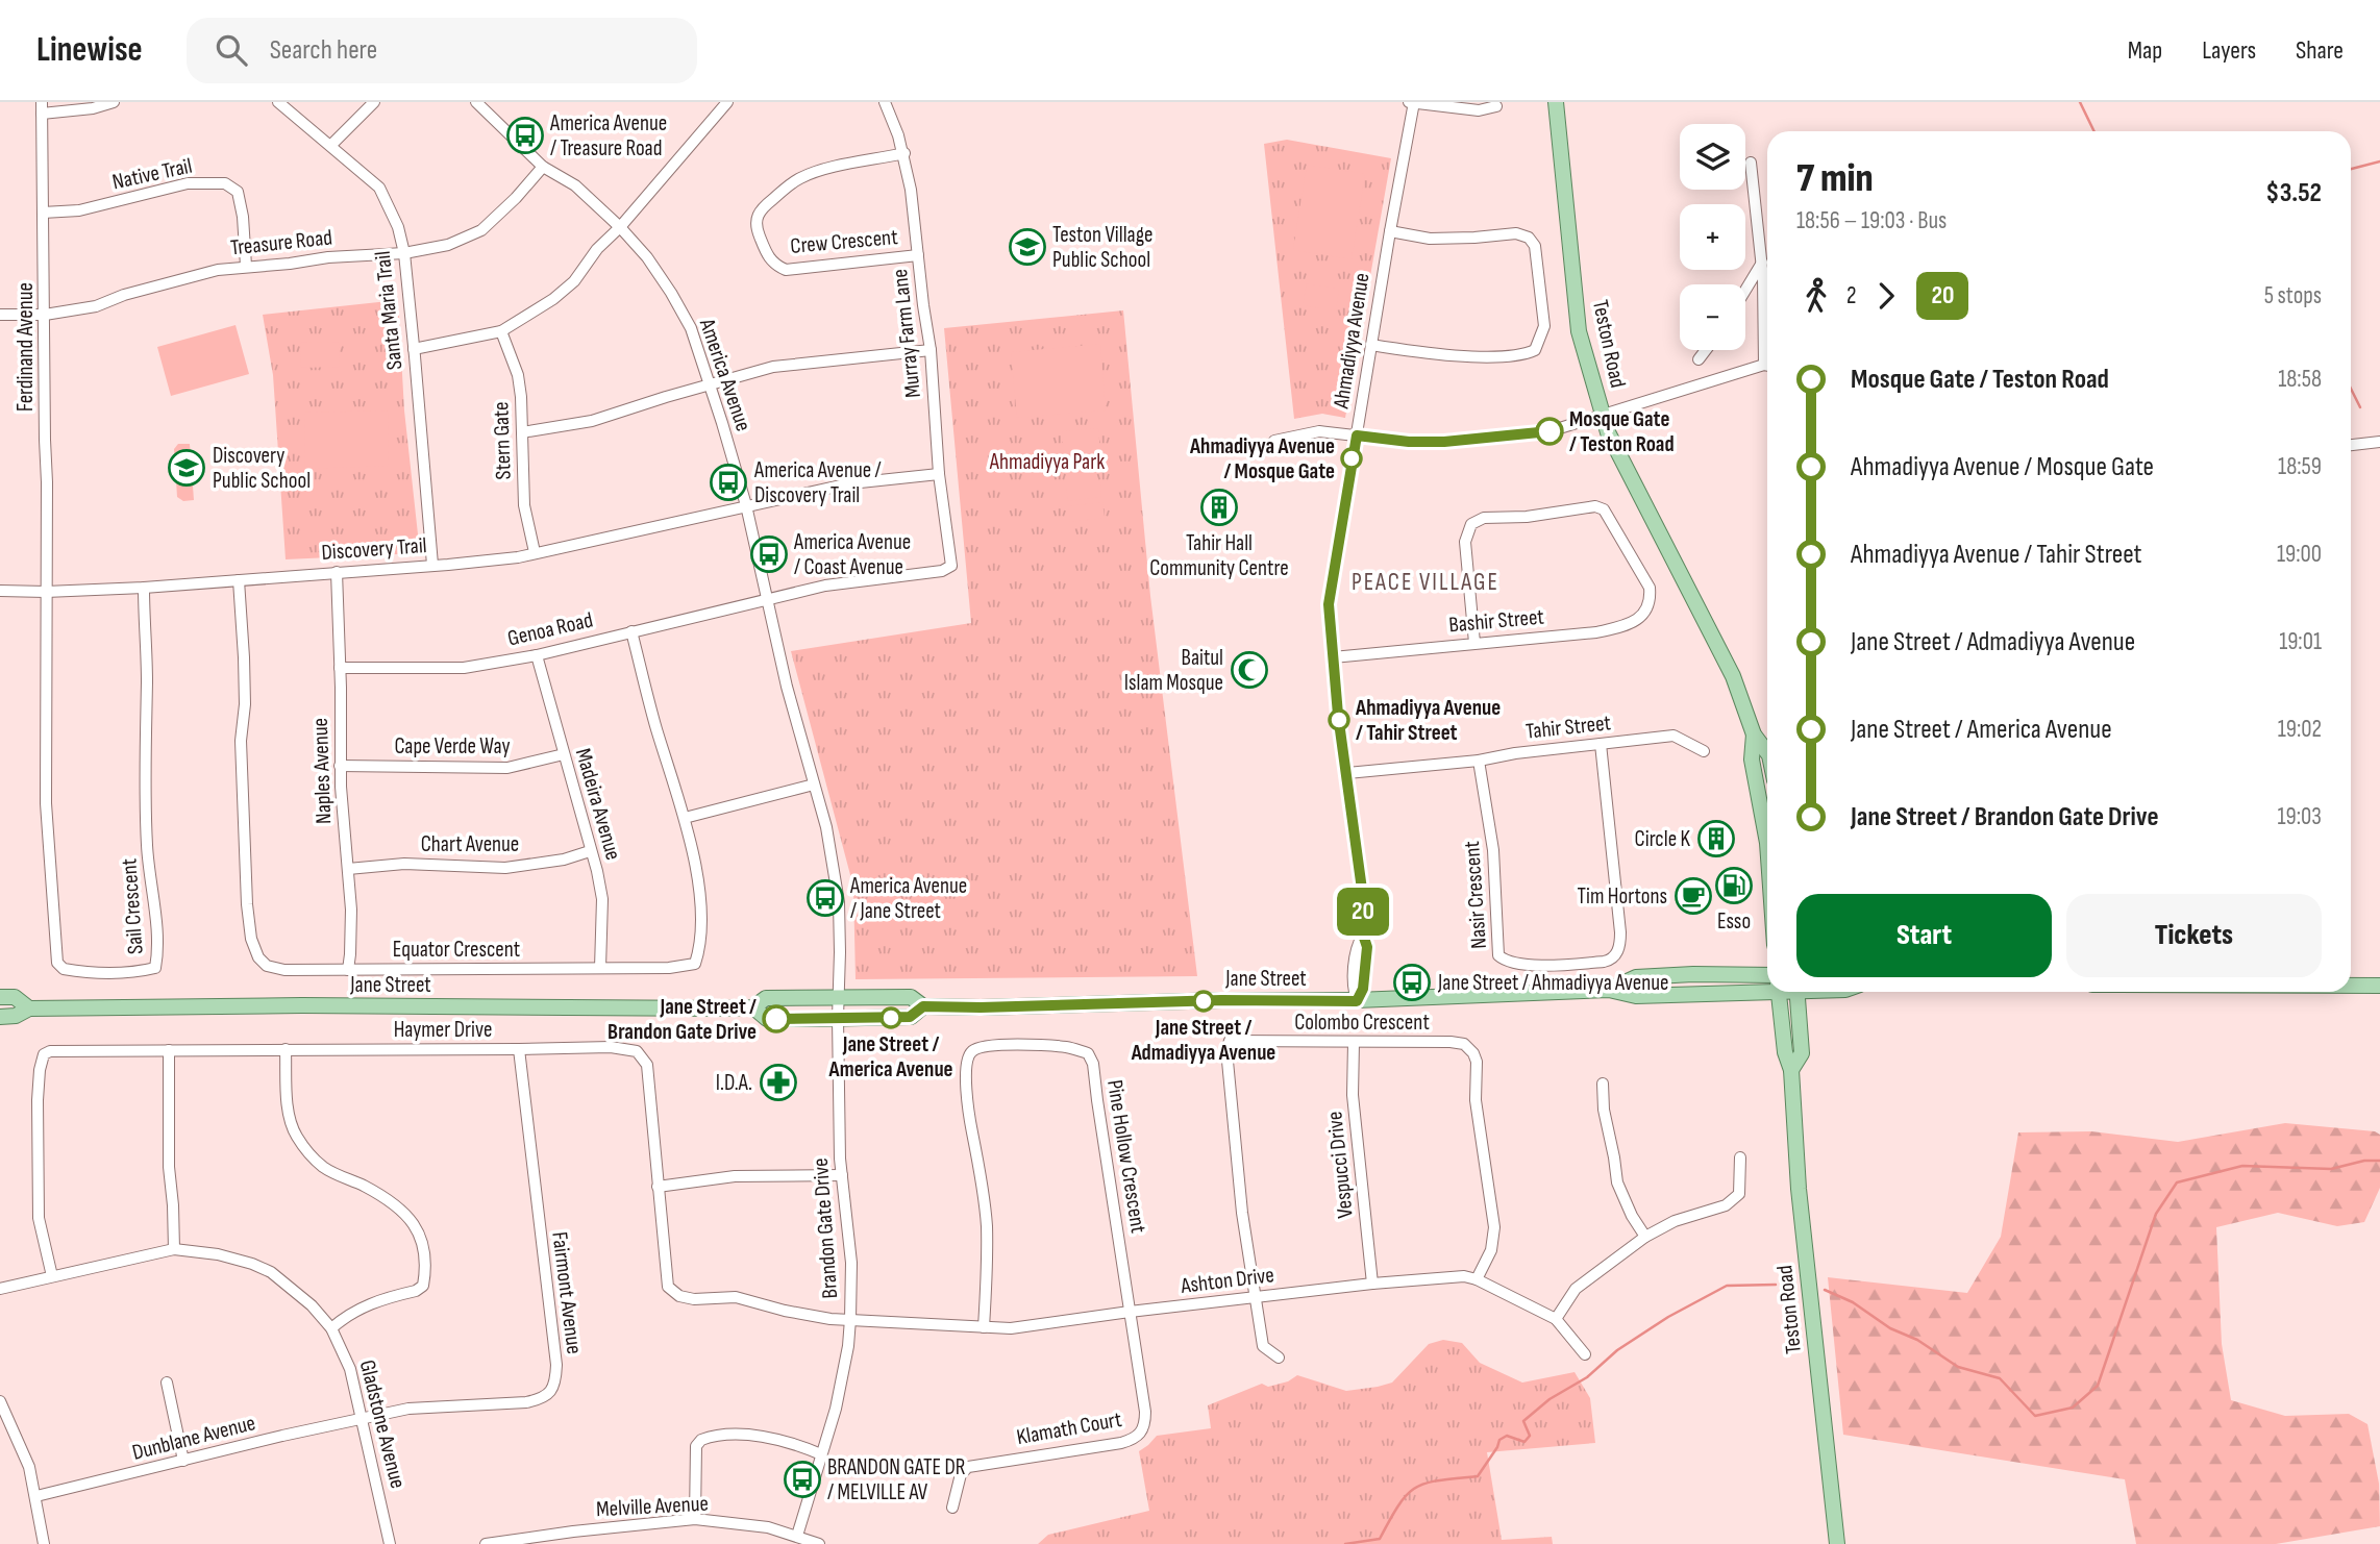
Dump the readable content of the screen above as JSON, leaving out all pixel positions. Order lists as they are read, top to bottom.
{
  "streets": {
    "main road": ["Teston Road", "Jane Street"],
    "street": [
      "Native Trail",
      "Crew Crescent",
      "Treasure Road",
      "Santa Maria Trail",
      "Murray Farm Lane",
      "Ahmadiyya Avenue",
      "Ferdinand Avenue",
      "America Avenue",
      "Stern Gate",
      "Discovery Trail",
      "Bashir Street",
      "Genoa Road",
      "Tahir Street",
      "Cape Verde Way",
      "Naples Avenue",
      "Madeira Avenue",
      "Chart Avenue",
      "Nasir Crescent",
      "Sail Crescent",
      "Equator Crescent",
      "Colombo Crescent",
      "Haymer Drive",
      "Pine Hollow Crescent",
      "Vespucci Drive",
      "Brandon Gate Drive",
      "Ashton Drive",
      "Fairmont Avenue",
      "Gladstone Avenue",
      "Klamath Court",
      "Dunblane Avenue",
      "Melville Avenue"
    ]
  },
  "crossings": [
    ["Native Trail", "Treasure Road"],
    ["Native Trail", "Ferdinand Avenue"],
    ["Crew Crescent", "Murray Farm Lane"],
    ["Treasure Road", "Santa Maria Trail"],
    ["Treasure Road", "Ferdinand Avenue"],
    ["Treasure Road", "America Avenue"],
    ["Santa Maria Trail", "Discovery Trail"],
    ["Murray Farm Lane", "Discovery Trail"],
    ["Murray Farm Lane", "Genoa Road"],
    ["Ahmadiyya Avenue", "Bashir Street"],
    ["Ahmadiyya Avenue", "Tahir Street"],
    ["Ahmadiyya Avenue", "Jane Street"],
    ["Ferdinand Avenue", "Discovery Trail"],
    ["Ferdinand Avenue", "Sail Crescent"],
    ["America Avenue", "Discovery Trail"],
    ["America Avenue", "Genoa Road"],
    ["America Avenue", "Jane Street"],
    ["America Avenue", "Brandon Gate Drive"],
    ["Stern Gate", "Discovery Trail"],
    ["Discovery Trail", "Naples Avenue"],
    ["Discovery Trail", "Sail Crescent"],
    ["Discovery Trail", "Equator Crescent"],
    ["Genoa Road", "Naples Avenue"],
    ["Genoa Road", "Madeira Avenue"],
    ["Genoa Road", "Equator Crescent"],
    ["Tahir Street", "Nasir Crescent"],
    ["Cape Verde Way", "Naples Avenue"],
    ["Cape Verde Way", "Madeira Avenue"],
    ["Naples Avenue", "Chart Avenue"],
    ["Naples Avenue", "Equator Crescent"],
    ["Madeira Avenue", "Chart Avenue"],
    ["Madeira Avenue", "Equator Crescent"],
    ["Jane Street", "Brandon Gate Drive"],
    ["Colombo Crescent", "Vespucci Drive"],
    ["Colombo Crescent", "Ashton Drive"],
    ["Haymer Drive", "Brandon Gate Drive"],
    ["Haymer Drive", "Ashton Drive"],
    ["Haymer Drive", "Fairmont Avenue"],
    ["Haymer Drive", "Gladstone Avenue"],
    ["Pine Hollow Crescent", "Ashton Drive"],
    ["Pine Hollow Crescent", "Klamath Court"],
    ["Vespucci Drive", "Ashton Drive"],
    ["Brandon Gate Drive", "Ashton Drive"],
    ["Brandon Gate Drive", "Melville Avenue"],
    ["Ashton Drive", "Klamath Court"],
    ["Fairmont Avenue", "Gladstone Avenue"],
    ["Fairmont Avenue", "Dunblane Avenue"],
    ["Gladstone Avenue", "Dunblane Avenue"]
  ],
  "districts": ["PEACE VILLAGE"],
  "parks": ["Ahmadiyya Park"],
  "places": {
    "bus stop": [
      "America Avenue / Treasure Road",
      "America Avenue / Discovery Trail",
      "America Avenue / Coast Avenue",
      "America Avenue / Jane Street",
      "Jane Street / Ahmadiyya Avenue",
      "BRANDON GATE DR / MELVILLE AV"
    ],
    "school or university": ["Teston Village Public School", "Discovery Public School"],
    "other": [
      "Mosque Gate / Teston Road",
      "Ahmadiyya Avenue / Mosque Gate",
      "Ahmadiyya Avenue / Tahir Street",
      "Jane Street / Admadiyya Avenue",
      "Jane Street / America Avenue",
      "Jane Street / Brandon Gate Drive"
    ],
    "building": ["Tahir Hall Community Centre", "Circle K"],
    "mosque": ["Baitul Islam Mosque"],
    "fuel station": ["Esso"],
    "cafe": ["Tim Hortons"],
    "pharmacy": ["I.D.A."]
  },
  "lines": ["bus line 20"],
  "page": {
    "header": "Linewise",
    "search": "Search here",
    "nav": ["Map", "Layers", "Share"],
    "on_map": "20",
    "map_buttons": ["+", "−"],
    "heading": ["7 min", "18:56 – 19:03 · Bus", "$3.52"],
    "legs": ["2", "20", "5 stops"],
    "list": [
      {
        "name": "Mosque Gate / Teston Road",
        "value": "18:58"
      },
      {
        "name": "Ahmadiyya Avenue / Mosque Gate",
        "value": "18:59"
      },
      {
        "name": "Ahmadiyya Avenue / Tahir Street",
        "value": "19:00"
      },
      {
        "name": "Jane Street / Admadiyya Avenue",
        "value": "19:01"
      },
      {
        "name": "Jane Street / America Avenue",
        "value": "19:02"
      },
      {
        "name": "Jane Street / Brandon Gate Drive",
        "value": "19:03"
      }
    ],
    "buttons": ["Start", "Tickets"]
  }
}
